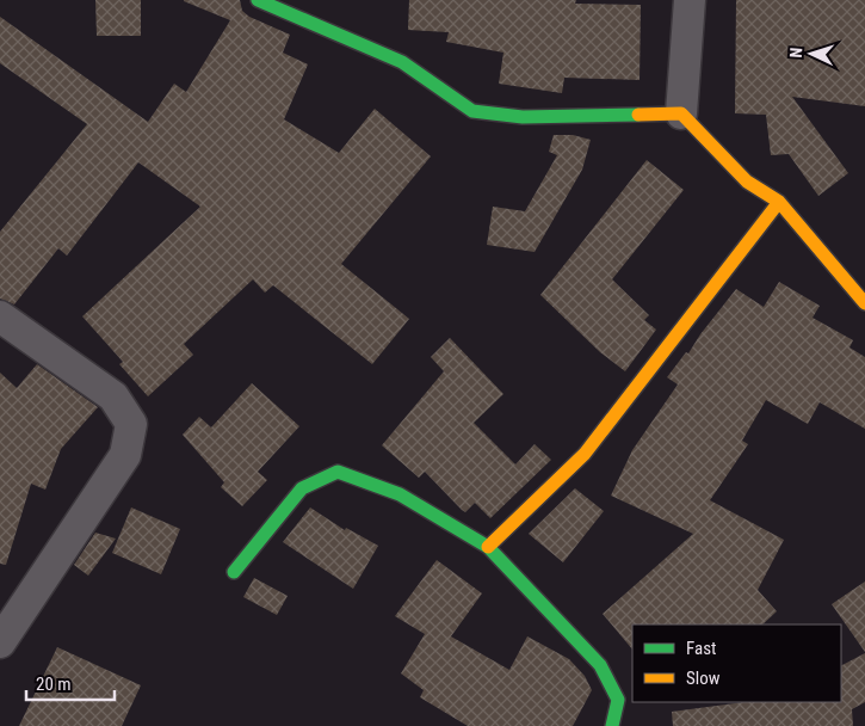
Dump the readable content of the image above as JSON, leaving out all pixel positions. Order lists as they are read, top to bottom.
{
  "legend": ["Fast", "Slow"],
  "scale_bar": "20 m",
  "north": "left"
}
